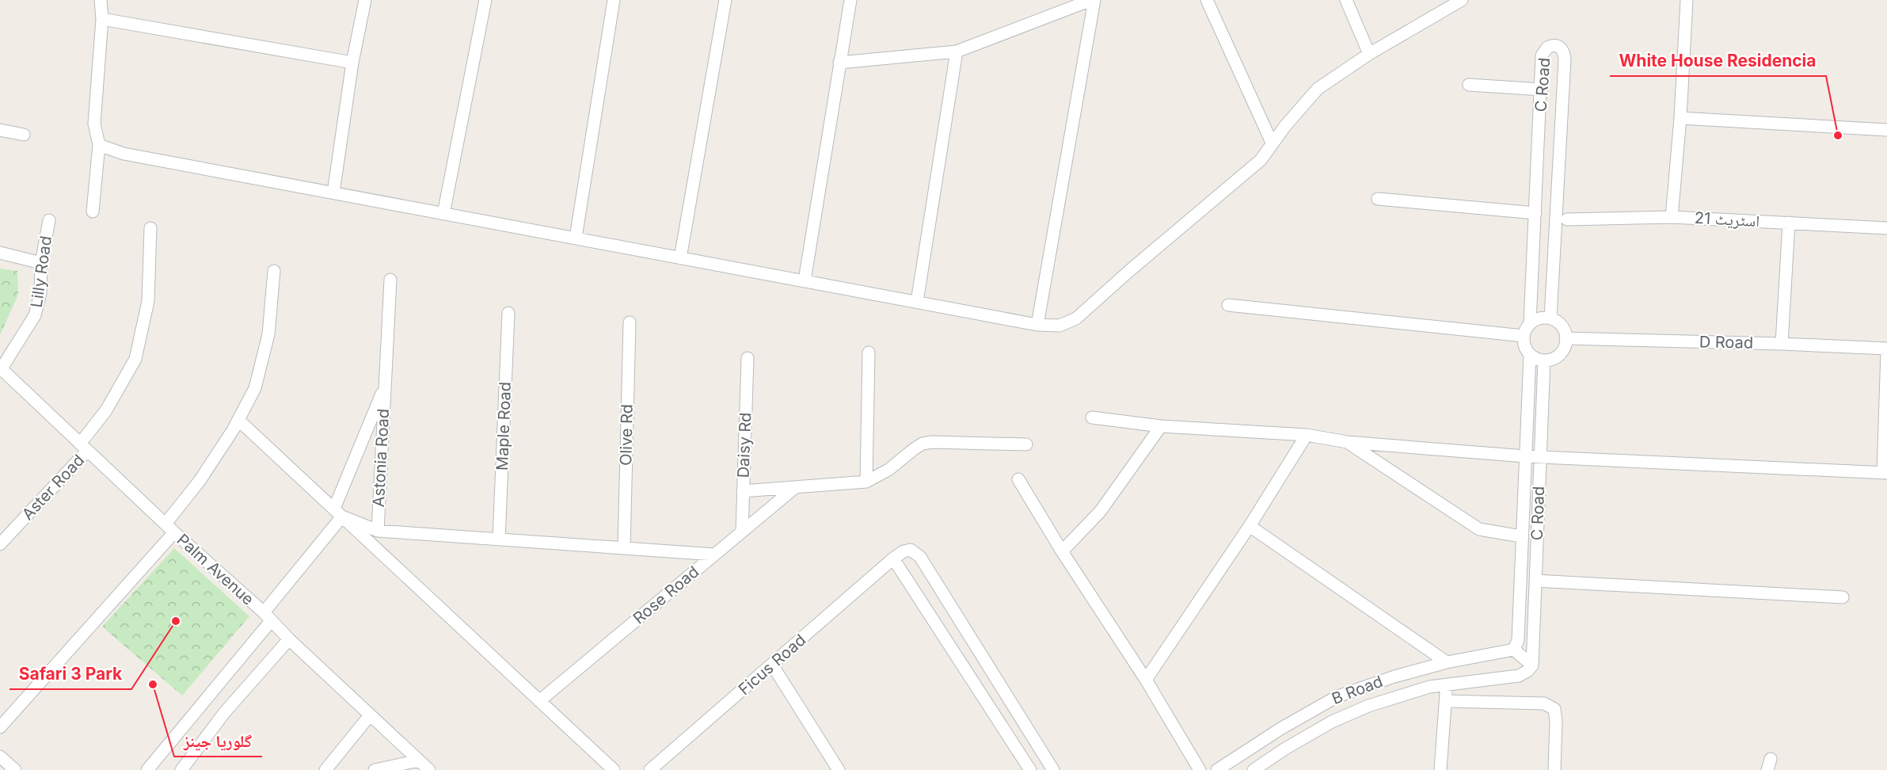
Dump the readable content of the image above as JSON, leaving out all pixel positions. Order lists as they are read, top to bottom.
{
  "streets": {
    "street": [
      "C Road",
      "اسٹریٹ 21",
      "Lilly Road",
      "D Road",
      "Maple Road",
      "Olive Rd",
      "Daisy Rd",
      "Astonia Road",
      "Aster Road",
      "Palm Avenue",
      "Rose Road",
      "Ficus Road",
      "B Road"
    ]
  },
  "crossings": [
    ["C Road", "D Road"],
    ["C Road", "B Road"],
    ["Lilly Road", "Palm Avenue"],
    ["Daisy Rd", "Rose Road"],
    ["Astonia Road", "Palm Avenue"],
    ["Aster Road", "Palm Avenue"]
  ],
  "places": ["White House Residencia", "Safari 3 Park", "گلوریا جینز"]
}
